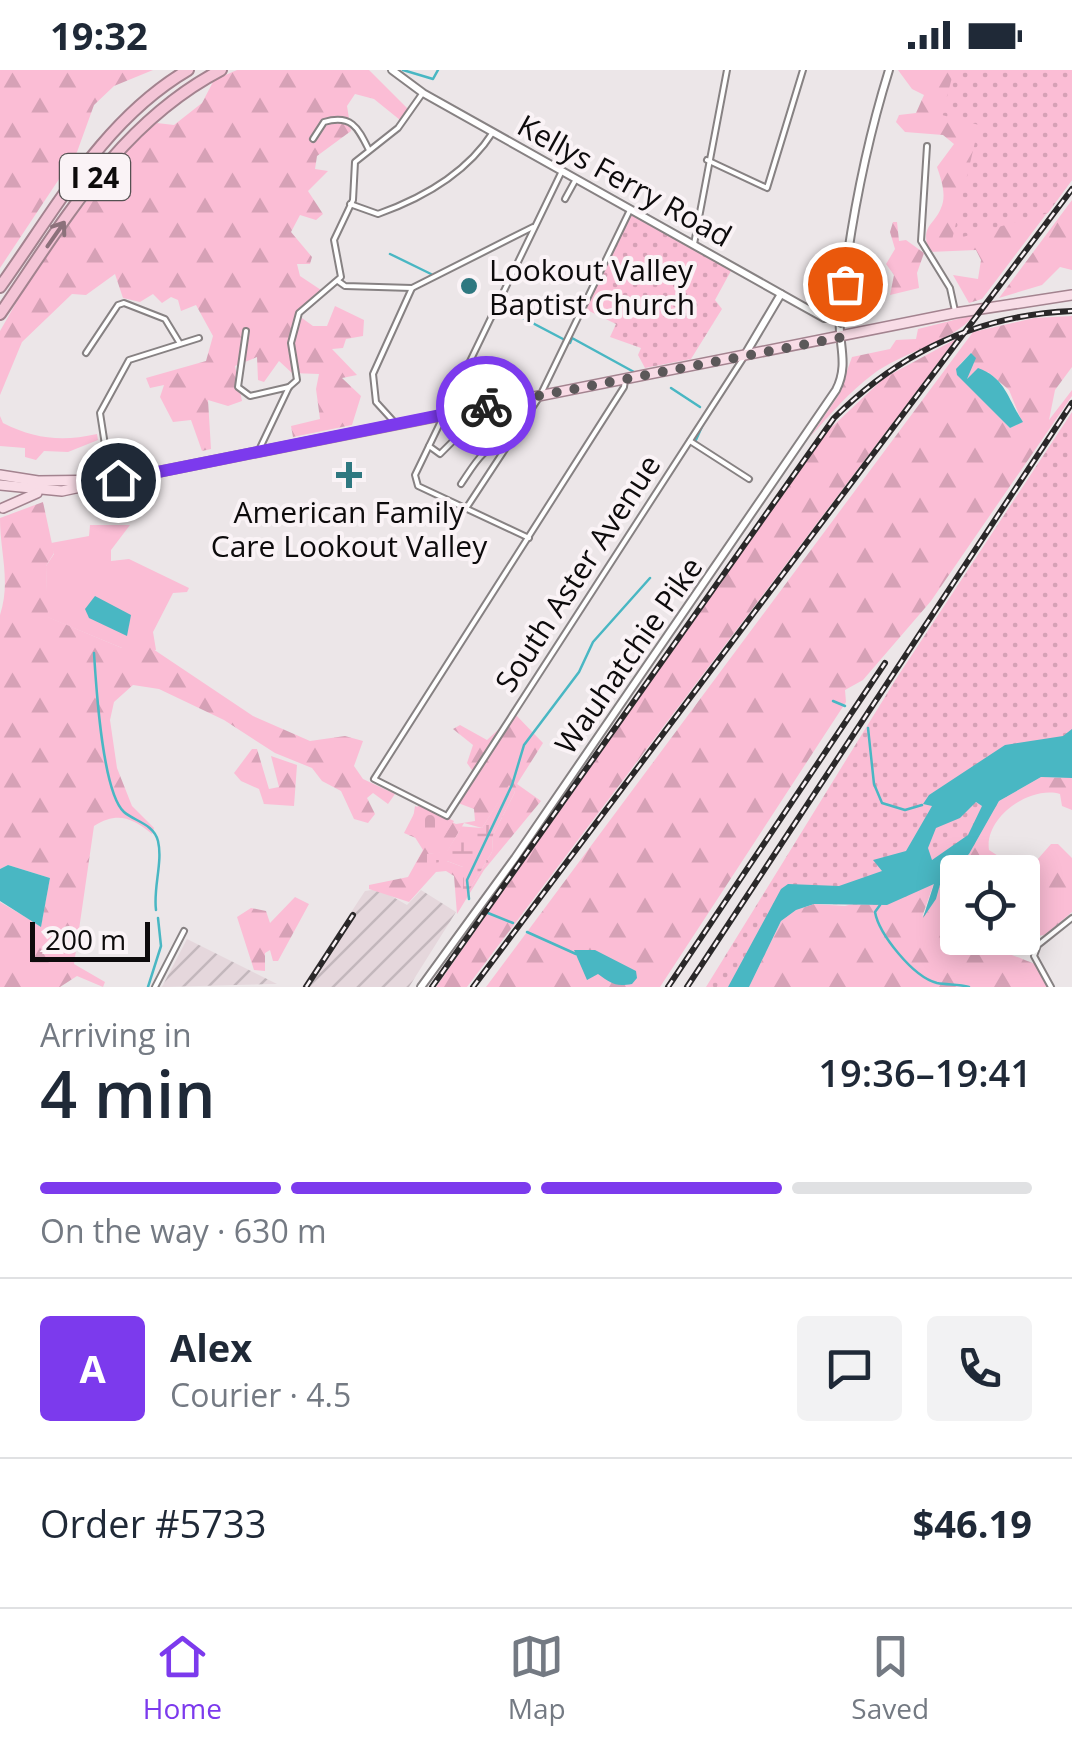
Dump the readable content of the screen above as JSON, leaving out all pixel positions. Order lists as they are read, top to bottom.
{
  "streets": {
    "highway": ["I 24"],
    "street": ["Kellys Ferry Road", "South Aster Avenue", "Wauhatchie Pike"]
  },
  "crossings": [
    ["Kellys Ferry Road", "Wauhatchie Pike"]
  ],
  "places": {
    "other": ["Lookout Valley Baptist Church"],
    "health": ["American Family Care Lookout Valley"]
  },
  "scale_bar": "200 m",
  "page": {
    "status": "19:32",
    "scale": "200 m",
    "heading": ["4 min", "Arriving in", "19:36–19:41"],
    "panel": [
      "Alex",
      "Courier · 4.5",
      "Order #5733",
      "$46.19"
    ],
    "bar": "On the way · 630 m",
    "round": "A",
    "tabs": ["Home", "Map", "Saved"]
  }
}
